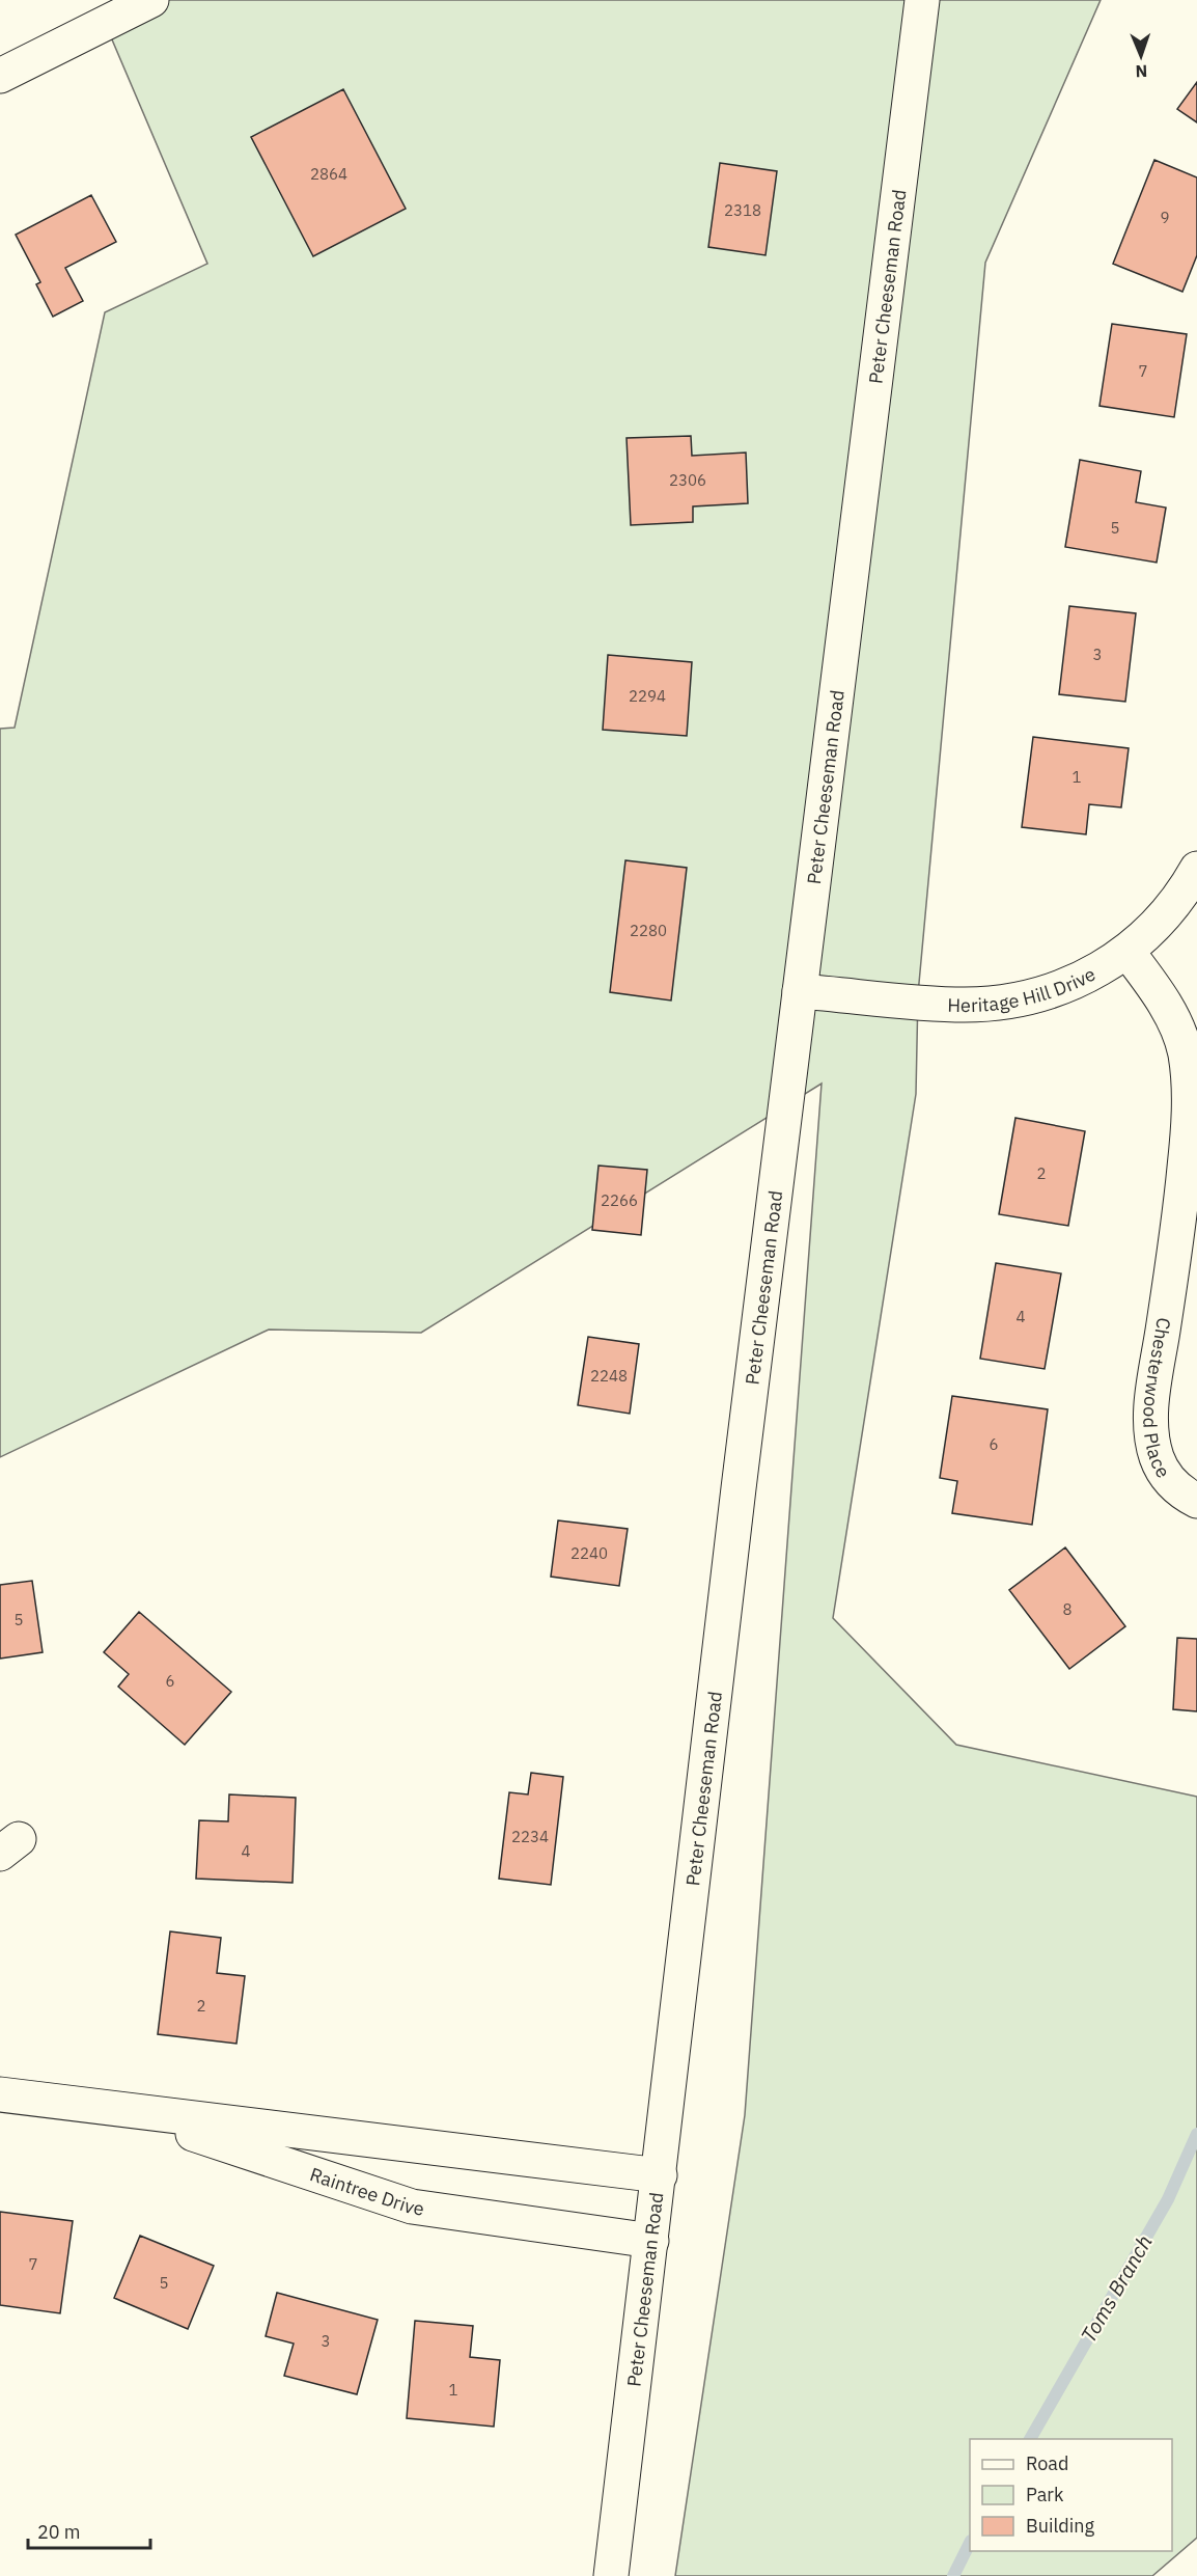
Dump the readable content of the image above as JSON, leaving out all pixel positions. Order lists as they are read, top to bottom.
{
  "streets": {
    "street": [
      "Peter Cheeseman Road",
      "Heritage Hill Drive",
      "Chesterwood Place",
      "Raintree Drive"
    ]
  },
  "crossings": [
    ["Peter Cheeseman Road", "Heritage Hill Drive"],
    ["Peter Cheeseman Road", "Raintree Drive"],
    ["Heritage Hill Drive", "Chesterwood Place"]
  ],
  "water": ["Toms Branch"],
  "house_numbers": [
    "2864",
    "2318",
    "9",
    "7",
    "2306",
    "5",
    "3",
    "2294",
    "1",
    "2280",
    "2",
    "2266",
    "4",
    "2248",
    "6",
    "2240",
    "8",
    "5",
    "6",
    "2234",
    "4",
    "2",
    "7",
    "5",
    "3",
    "1"
  ],
  "legend": ["Road", "Park", "Building"],
  "scale_bar": "20 m",
  "north": "bottom"
}
